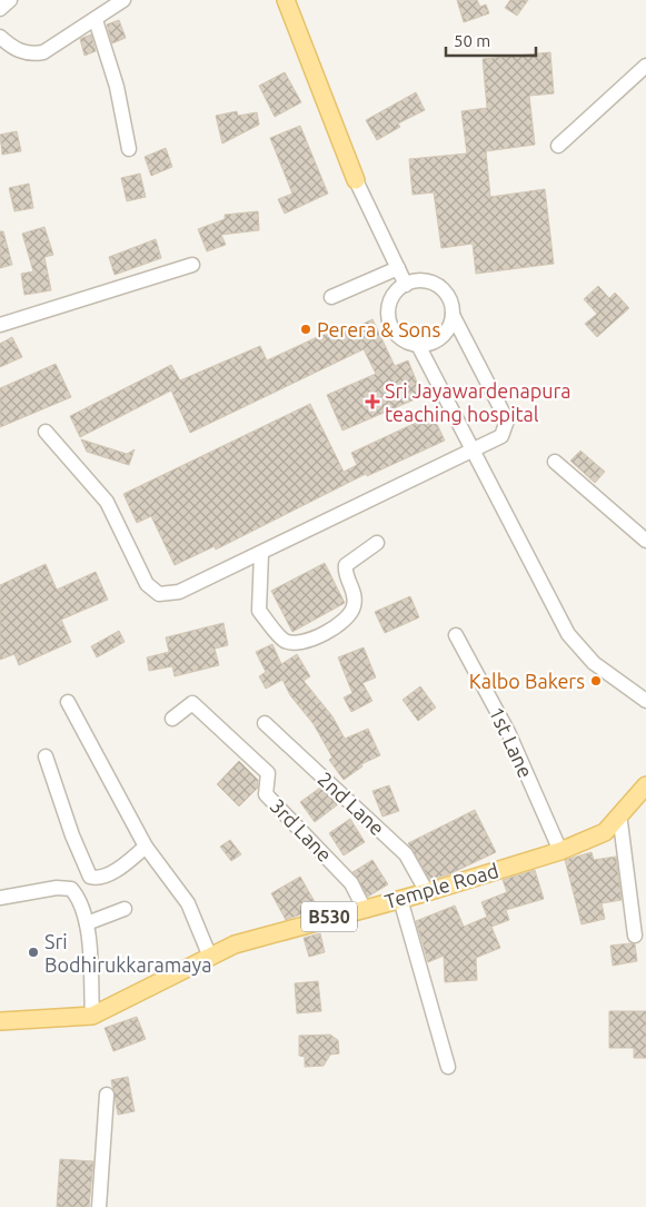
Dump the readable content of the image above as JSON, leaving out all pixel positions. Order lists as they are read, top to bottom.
{
  "streets": {
    "main road": ["Temple Road", "B530"],
    "street": ["1st Lane", "2nd Lane", "3rd Lane"]
  },
  "crossings": [
    ["1st Lane", "Temple Road"],
    ["2nd Lane", "Temple Road"],
    ["3rd Lane", "Temple Road"]
  ],
  "places": {
    "other": ["Perera & Sons", "Kalbo Bakers", "Sri Bodhirukkaramaya"],
    "health": ["Sri Jayawardenapura teaching hospital"]
  },
  "scale_bar": "50 m"
}
